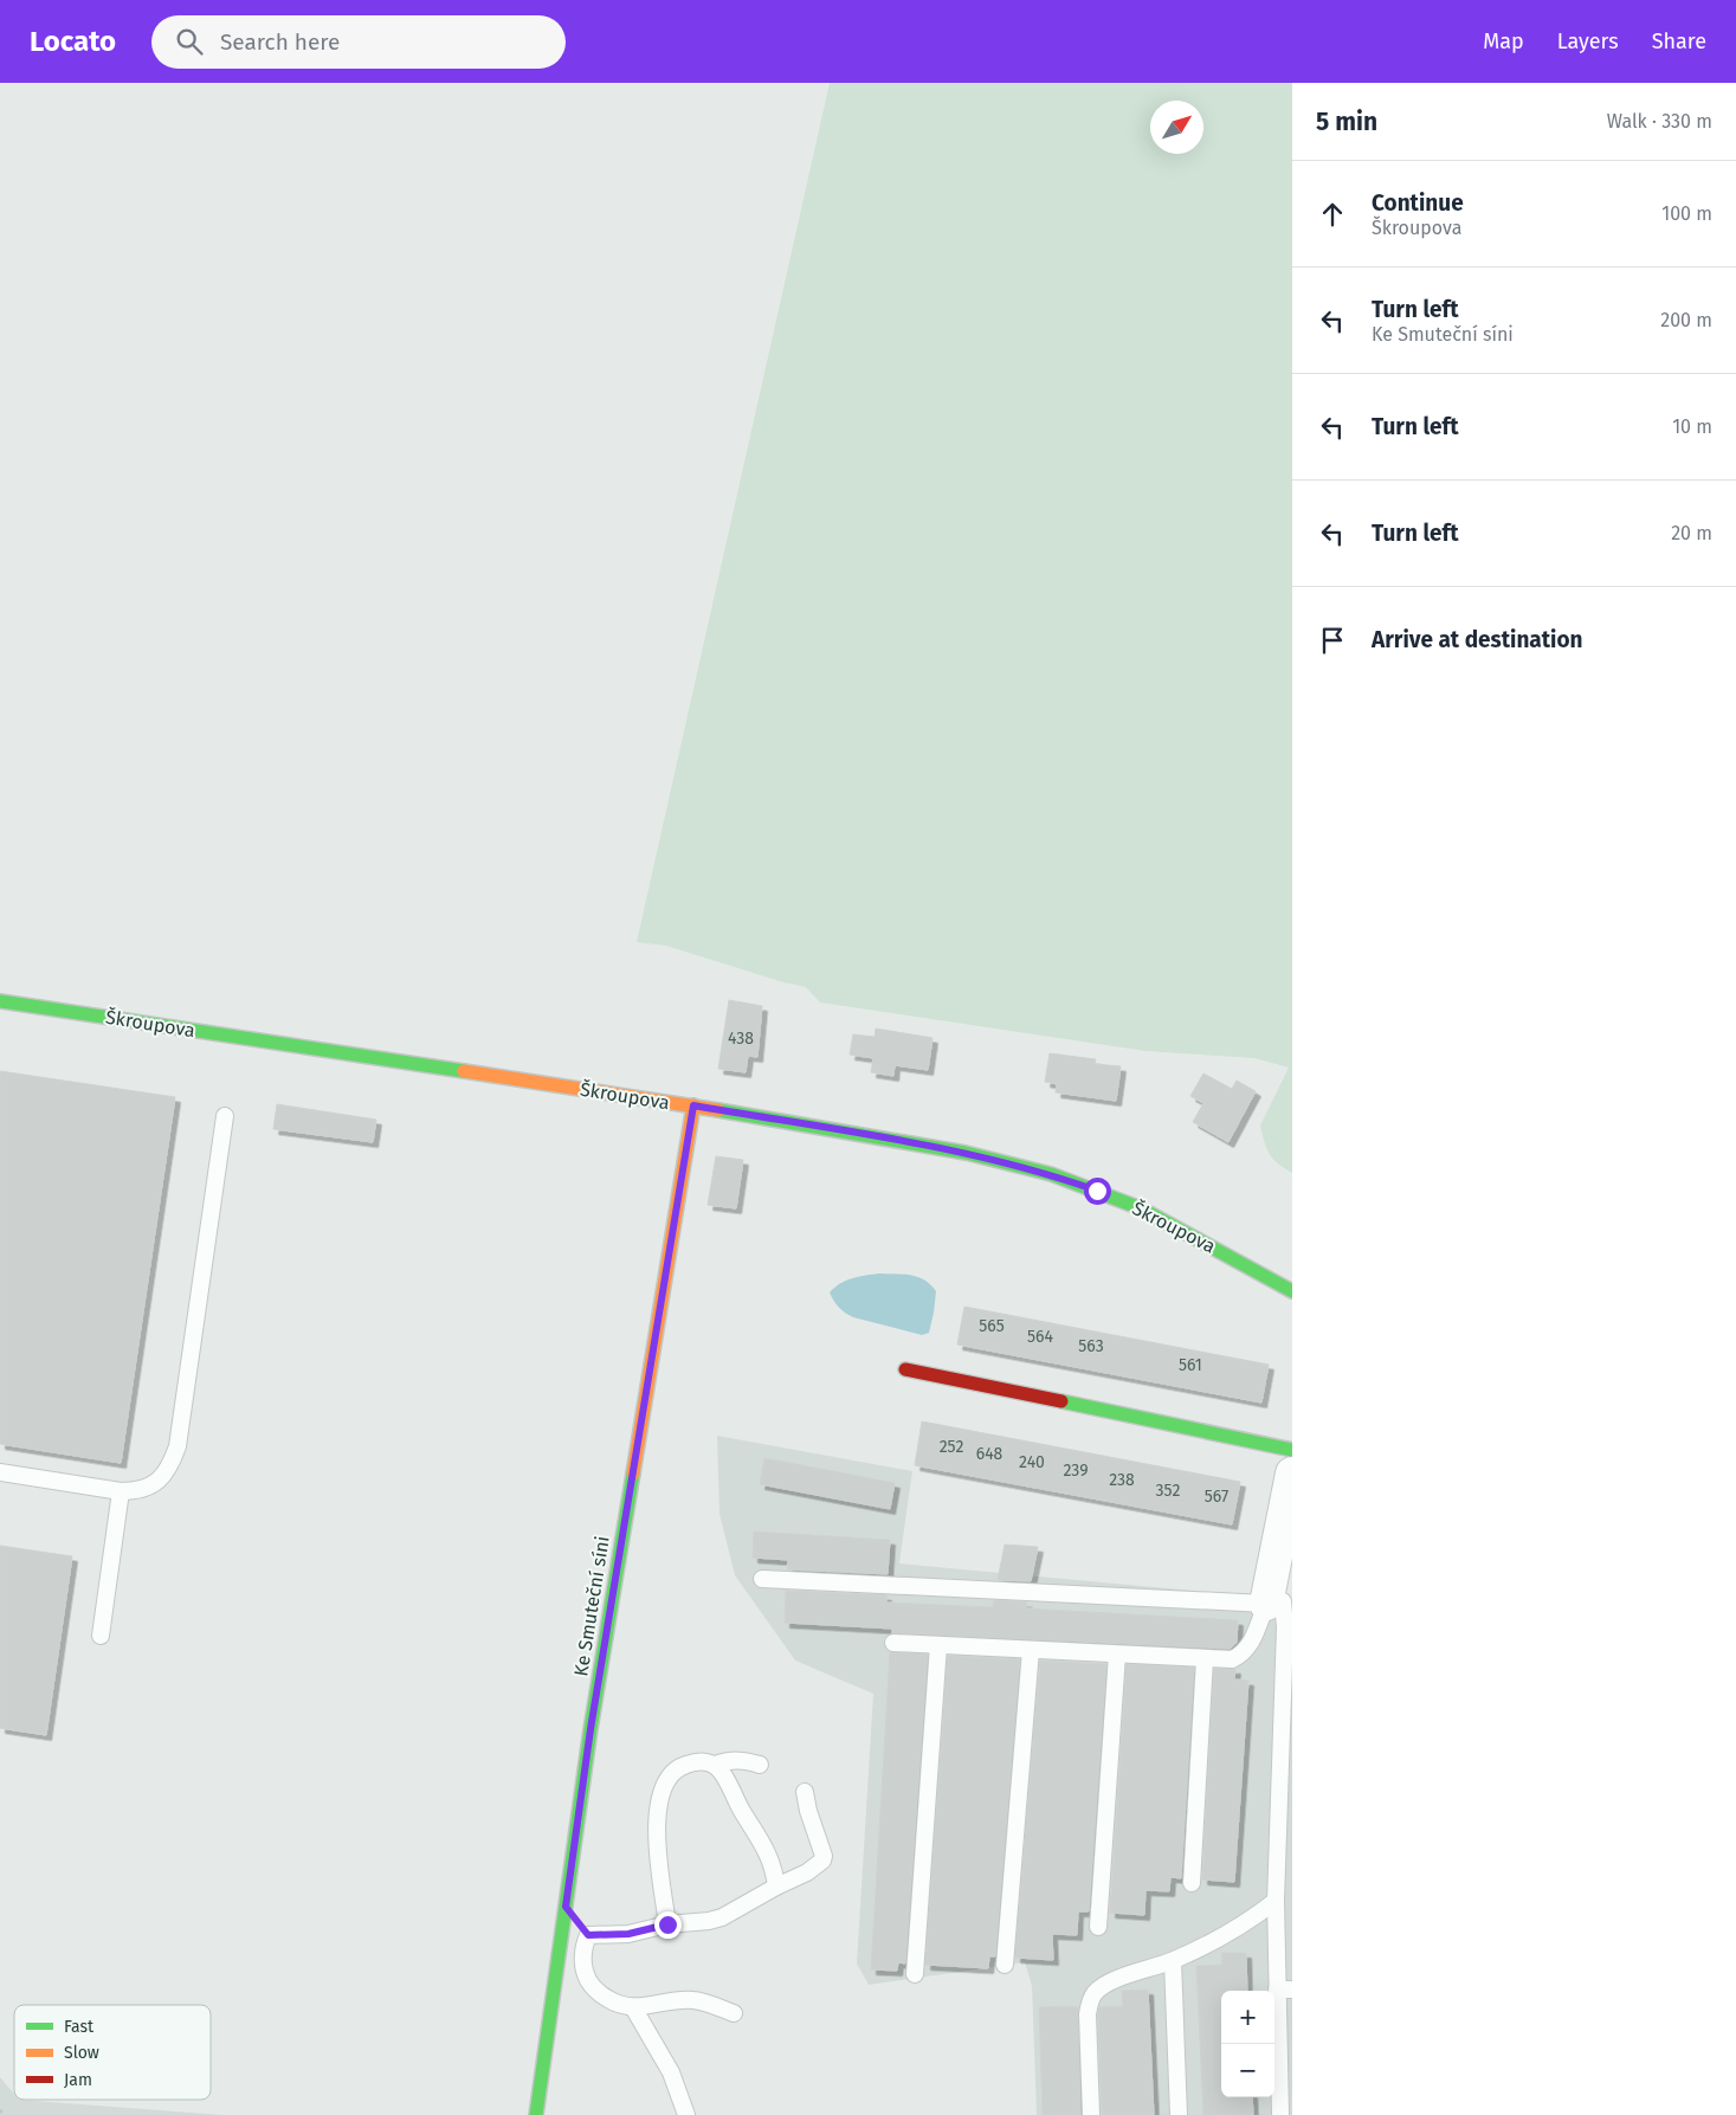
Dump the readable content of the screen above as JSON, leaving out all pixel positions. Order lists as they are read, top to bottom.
{
  "streets": {
    "street": ["Škroupova", "Ke Smuteční síni"]
  },
  "crossings": [
    ["Škroupova", "Ke Smuteční síni"]
  ],
  "house_numbers": [
    "438",
    "565",
    "564",
    "563",
    "561",
    "252",
    "648",
    "240",
    "239",
    "238",
    "352",
    "567"
  ],
  "legend": ["Fast", "Slow", "Jam"],
  "north": "top right",
  "page": {
    "header": "Locato",
    "search": "Search here",
    "nav": ["Map", "Layers", "Share"],
    "heading": ["5 min", "Walk · 330 m"],
    "list": [
      ["Continue", "Škroupova", "100 m"],
      ["Turn left", "Ke Smuteční síni", "200 m"],
      ["Turn left", "10 m"],
      ["Turn left", "20 m"],
      "Arrive at destination"
    ],
    "map_buttons": ["+", "−"]
  }
}
